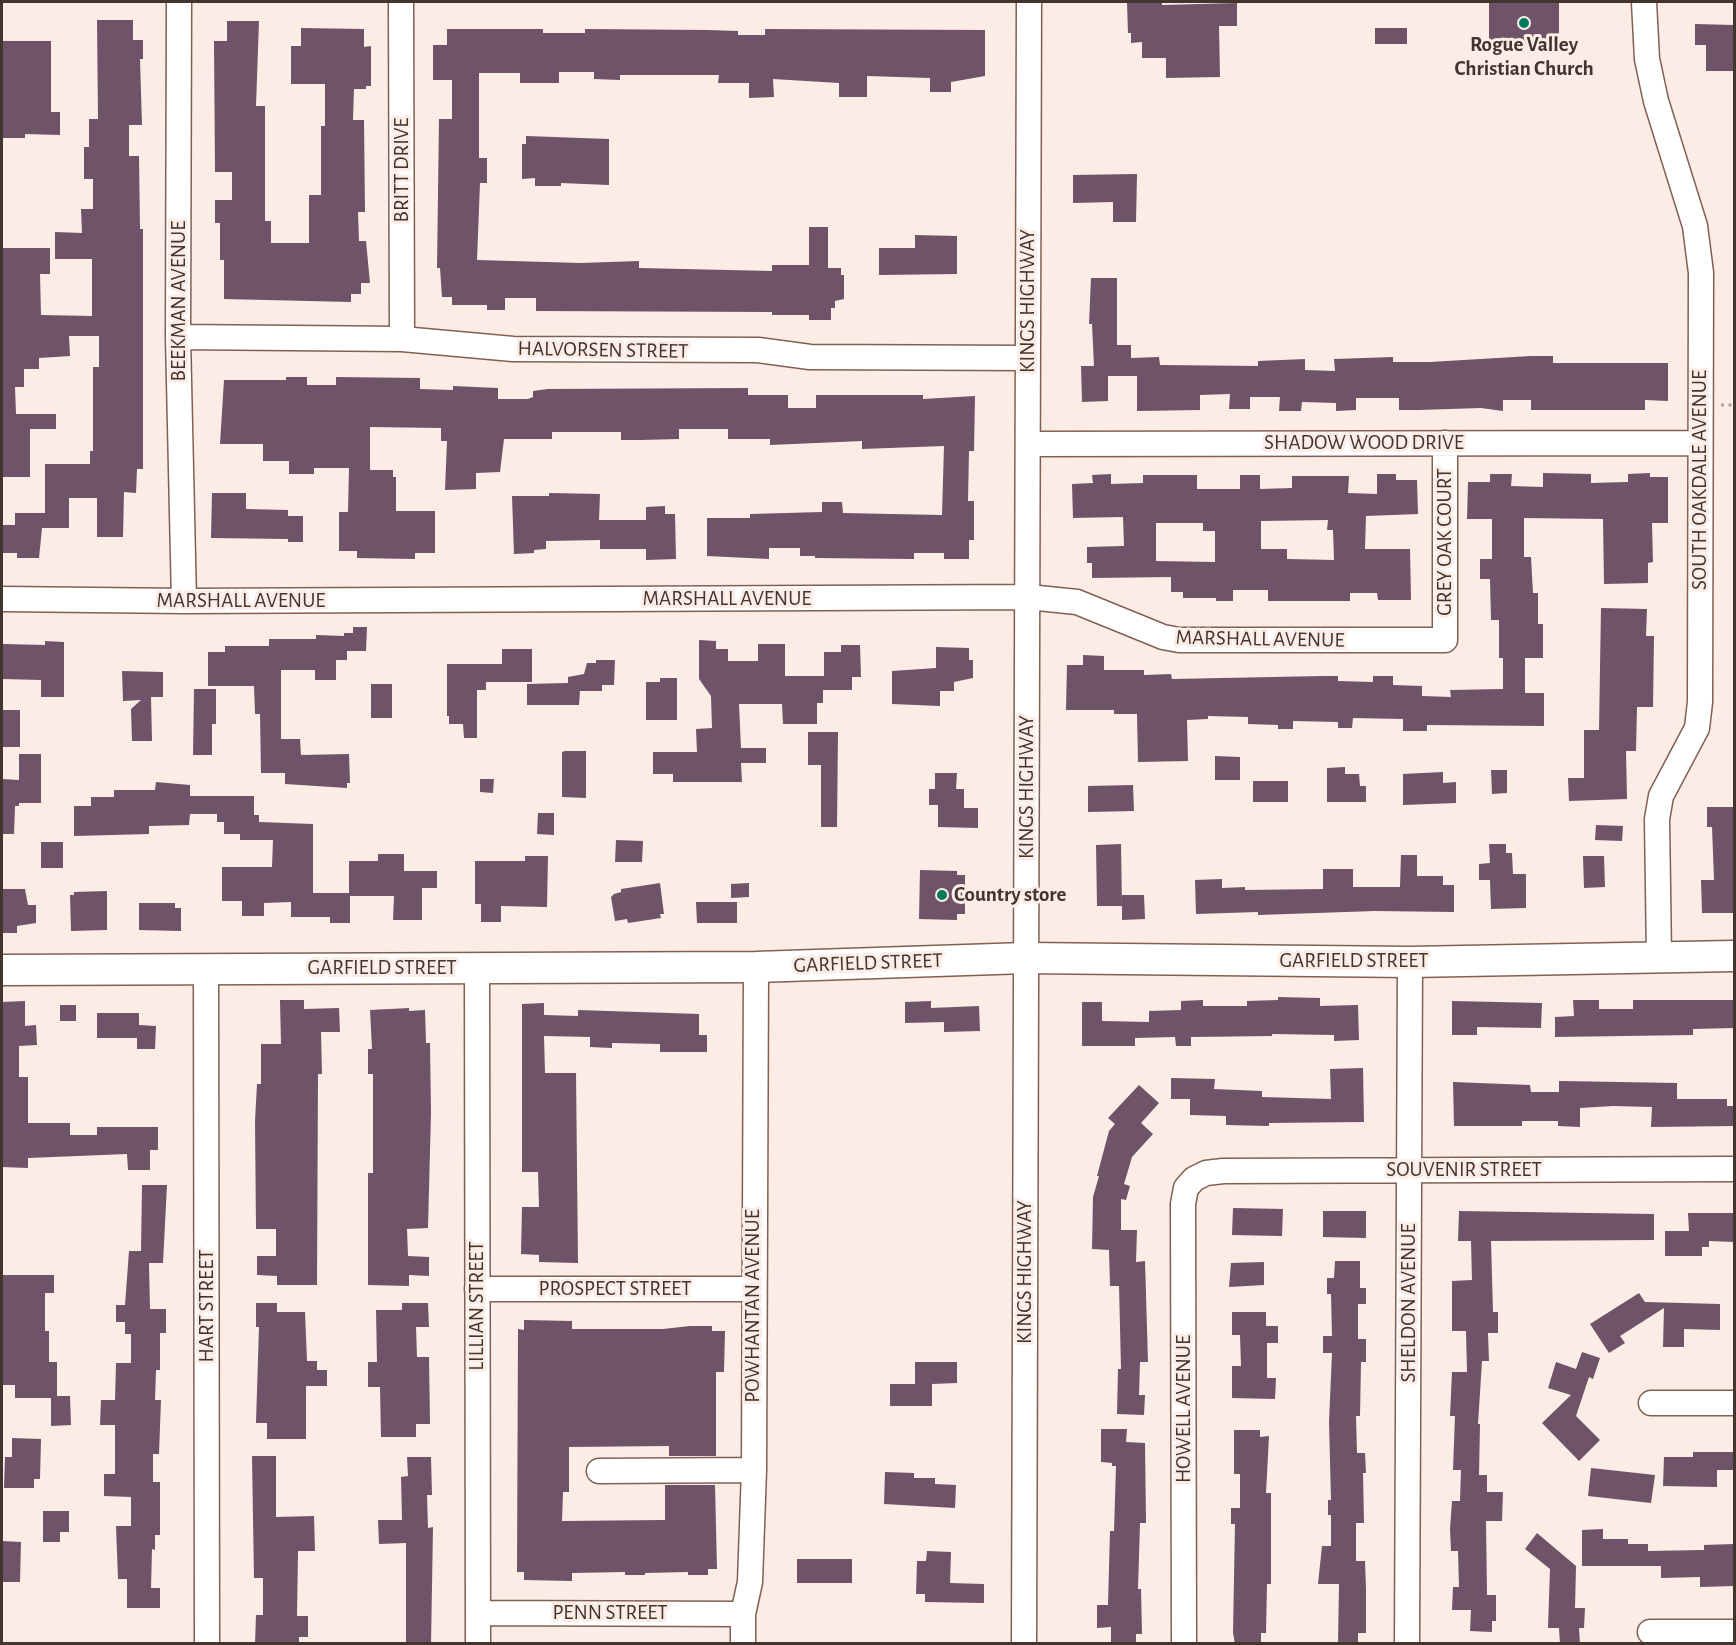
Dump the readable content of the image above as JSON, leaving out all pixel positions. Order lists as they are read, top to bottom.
{
  "streets": {
    "main road": ["GARFIELD STREET"],
    "street": [
      "BRITT DRIVE",
      "BEEKMAN AVENUE",
      "KINGS HIGHWAY",
      "HALVORSEN STREET",
      "SHADOW WOOD DRIVE",
      "SOUTH OAKDALE AVENUE",
      "GREY OAK COURT",
      "MARSHALL AVENUE",
      "SOUVENIR STREET",
      "PROSPECT STREET",
      "SHELDON AVENUE",
      "HART STREET",
      "LILLIAN STREET",
      "POWHANTAN AVENUE",
      "HOWELL AVENUE",
      "PENN STREET"
    ]
  },
  "crossings": [
    ["BRITT DRIVE", "HALVORSEN STREET"],
    ["BEEKMAN AVENUE", "HALVORSEN STREET"],
    ["BEEKMAN AVENUE", "MARSHALL AVENUE"],
    ["KINGS HIGHWAY", "HALVORSEN STREET"],
    ["KINGS HIGHWAY", "SHADOW WOOD DRIVE"],
    ["KINGS HIGHWAY", "MARSHALL AVENUE"],
    ["KINGS HIGHWAY", "GARFIELD STREET"],
    ["SHADOW WOOD DRIVE", "SOUTH OAKDALE AVENUE"],
    ["SHADOW WOOD DRIVE", "GREY OAK COURT"],
    ["SOUTH OAKDALE AVENUE", "GARFIELD STREET"],
    ["GREY OAK COURT", "MARSHALL AVENUE"],
    ["GARFIELD STREET", "SHELDON AVENUE"],
    ["GARFIELD STREET", "HART STREET"],
    ["GARFIELD STREET", "LILLIAN STREET"],
    ["GARFIELD STREET", "POWHANTAN AVENUE"],
    ["SOUVENIR STREET", "SHELDON AVENUE"],
    ["SOUVENIR STREET", "HOWELL AVENUE"],
    ["PROSPECT STREET", "LILLIAN STREET"],
    ["PROSPECT STREET", "POWHANTAN AVENUE"],
    ["LILLIAN STREET", "PENN STREET"],
    ["POWHANTAN AVENUE", "PENN STREET"]
  ],
  "places": ["Rogue Valley Christian Church", "Country store"]
}
